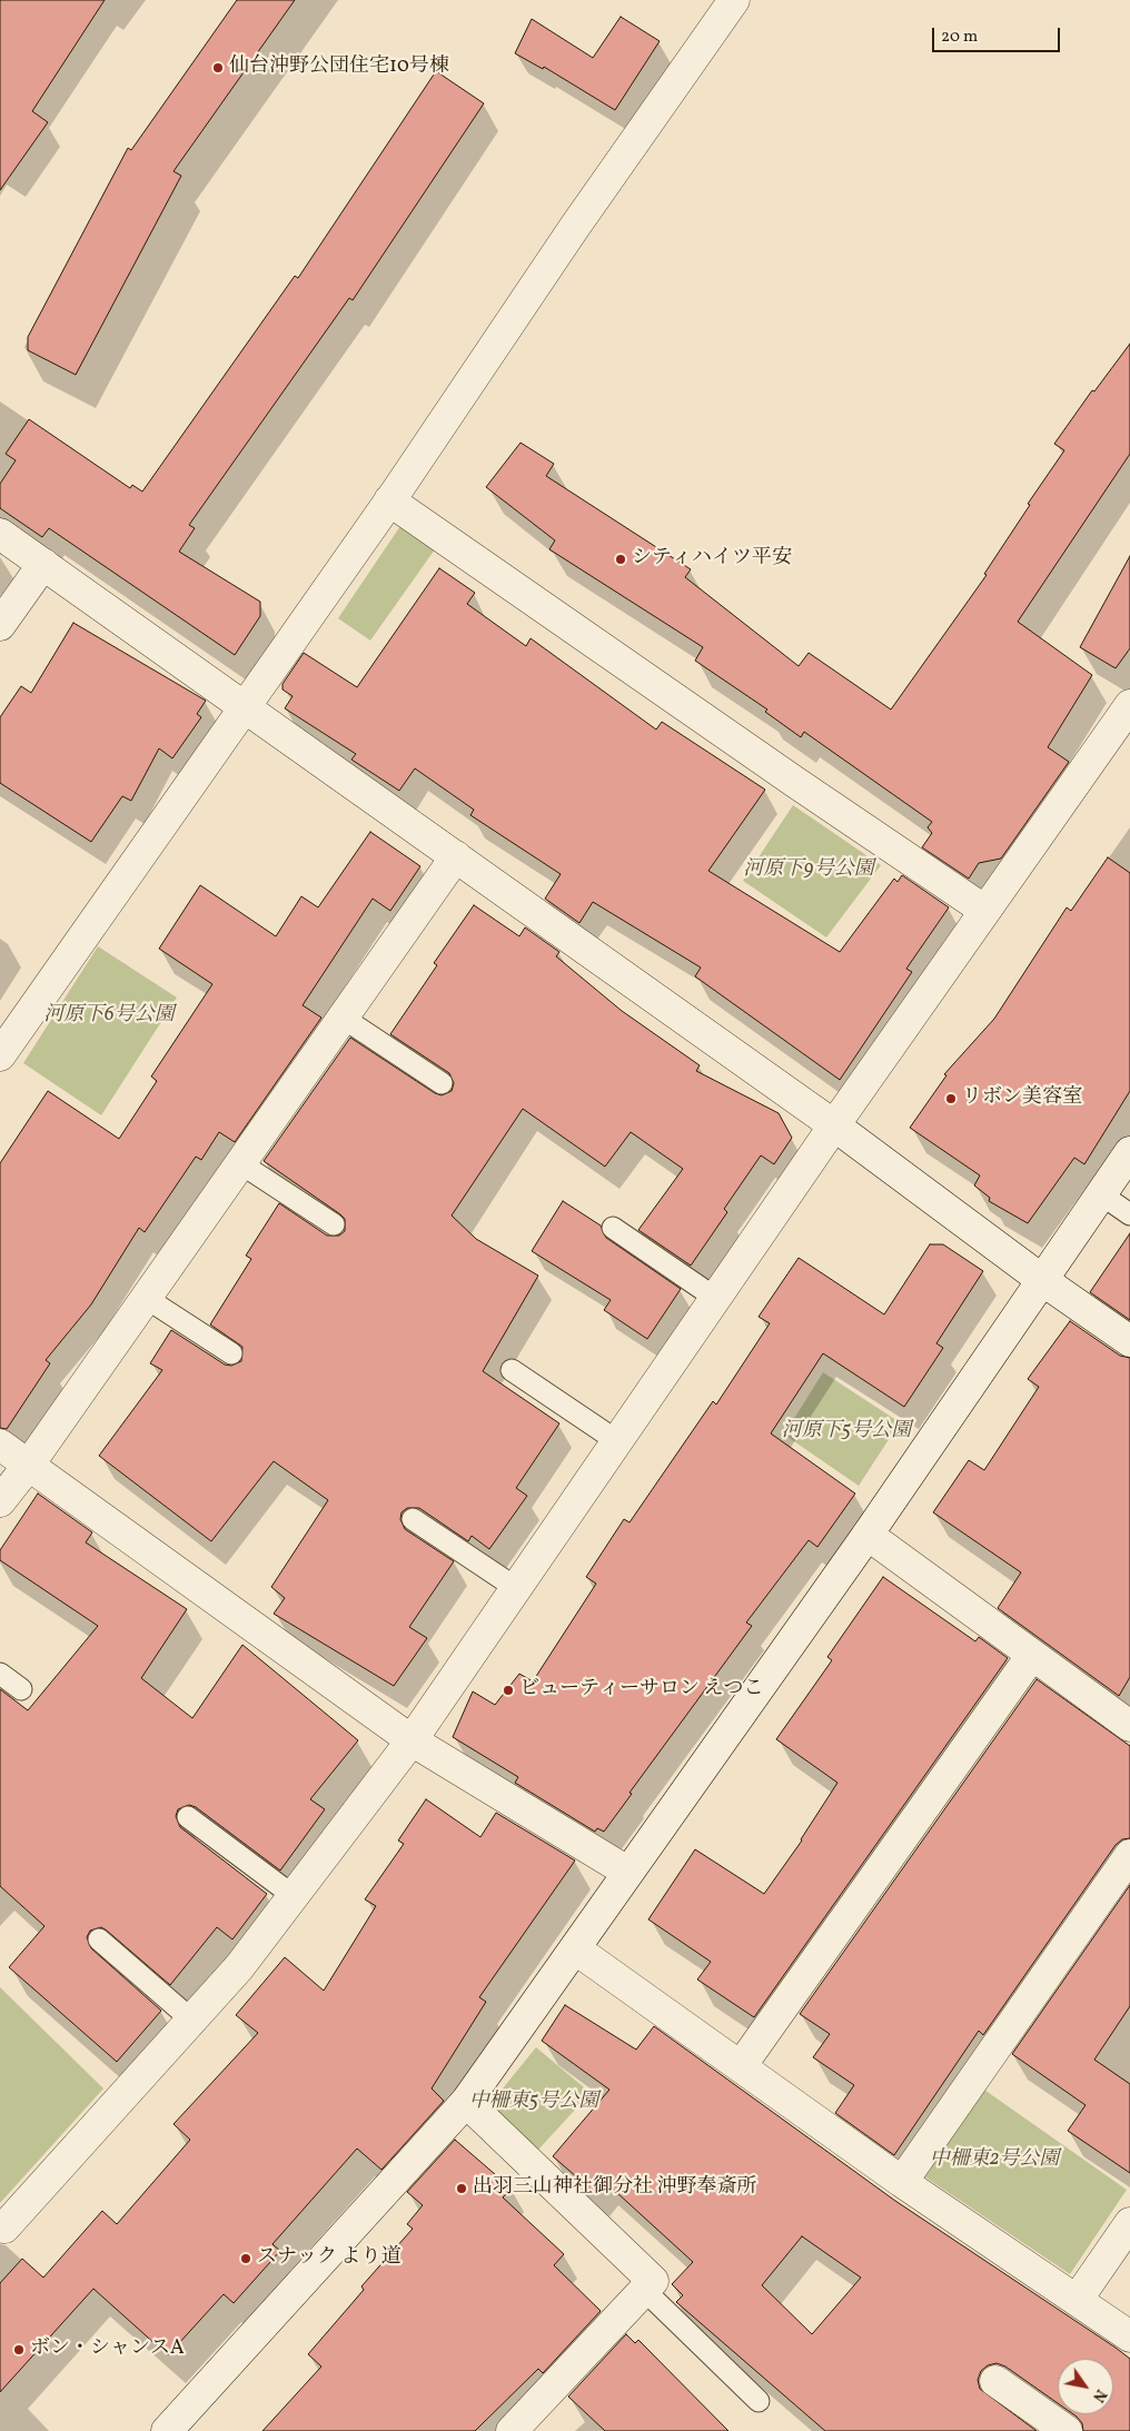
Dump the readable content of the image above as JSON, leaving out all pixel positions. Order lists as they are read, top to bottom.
{
  "parks": [
    "河原下9号公園",
    "河原下6号公園",
    "河原下5号公園",
    "中柵東5号公園",
    "中柵東2号公園"
  ],
  "places": [
    "仙台沖野公団住宅10号棟",
    "シティハイツ平安",
    "リボン美容室",
    "ビューティーサロン えつこ",
    "出羽三山神社御分社 沖野奉斎所",
    "スナック より道",
    "ボン・シャンスA"
  ],
  "scale_bar": "20 m",
  "north": "bottom right"
}
